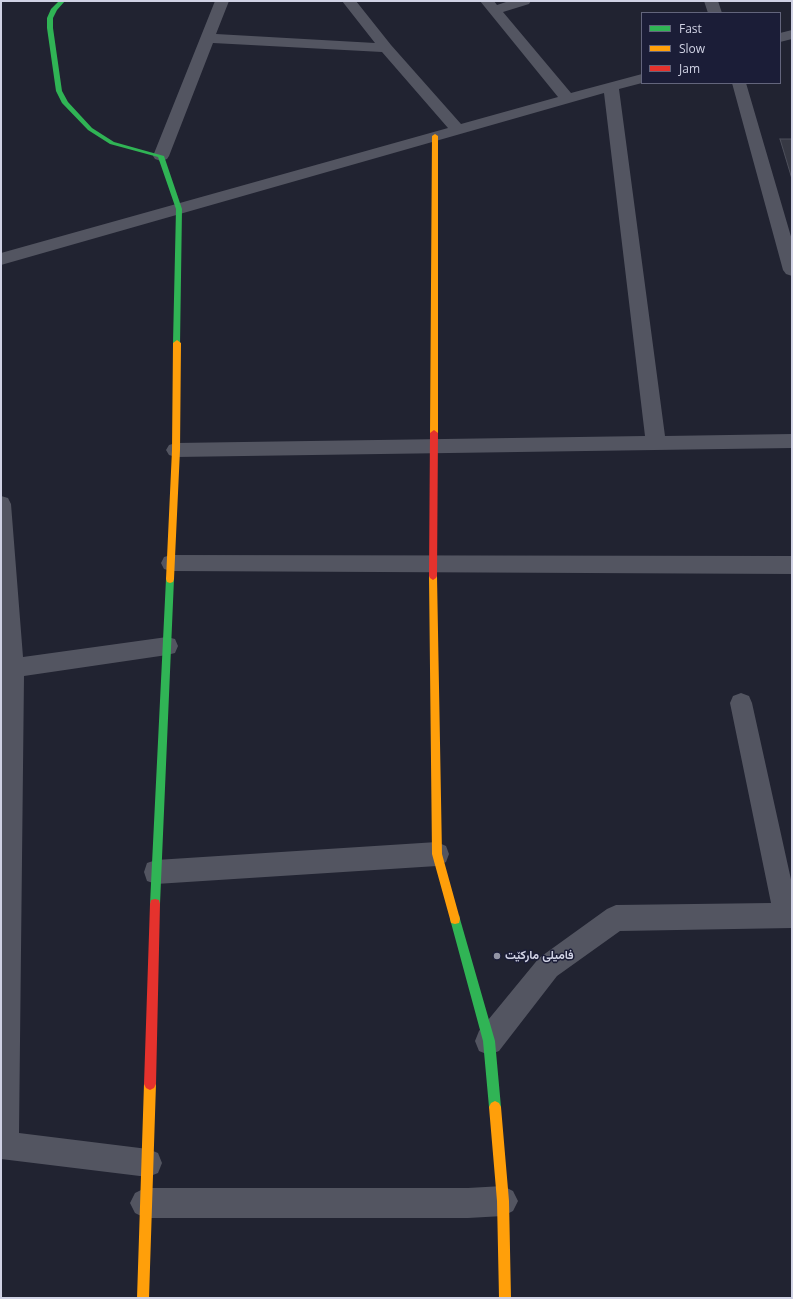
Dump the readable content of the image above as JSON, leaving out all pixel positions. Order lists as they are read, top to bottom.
{
  "places": ["فامیلی مارکێت"],
  "legend": ["Fast", "Slow", "Jam"]
}
